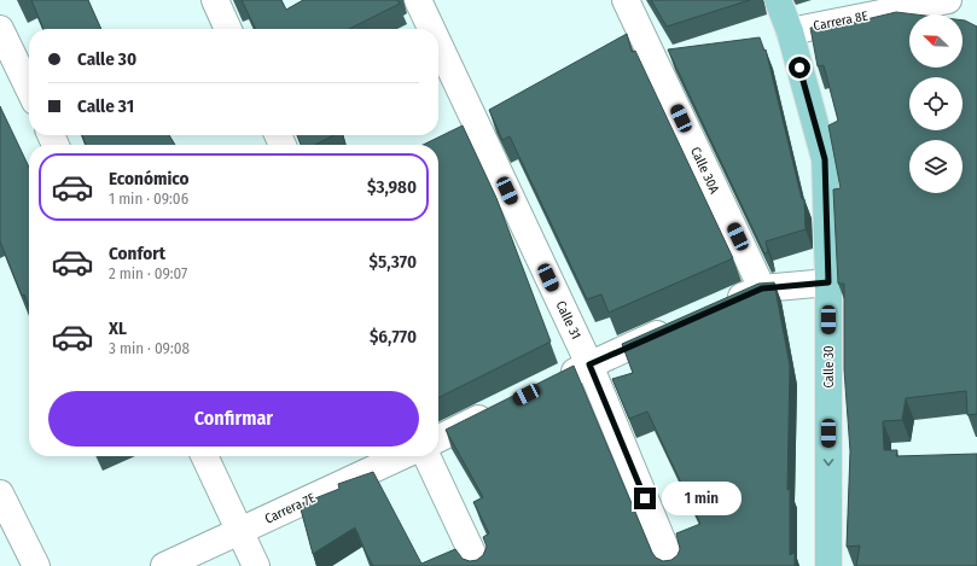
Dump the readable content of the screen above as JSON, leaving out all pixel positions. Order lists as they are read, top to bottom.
{
  "streets": {
    "main road": ["Calle 30"],
    "street": [
      "Carrera 8E",
      "Calle 30A",
      "Calle 31",
      "Carrera 7E"
    ]
  },
  "crossings": [
    ["Carrera 8E", "Calle 30"]
  ],
  "one_way": ["Calle 30"],
  "north": "top left",
  "page": {
    "banner": ["Calle 30", "Calle 31"],
    "list": [
      {
        "name": "Económico",
        "note": "1 min · 09:06",
        "value": "$3,980"
      },
      {
        "name": "Confort",
        "note": "2 min · 09:07",
        "value": "$5,370"
      },
      {
        "name": "XL",
        "note": "3 min · 09:08",
        "value": "$6,770"
      }
    ],
    "buttons": "Confirmar",
    "bubble": "1 min"
  }
}
